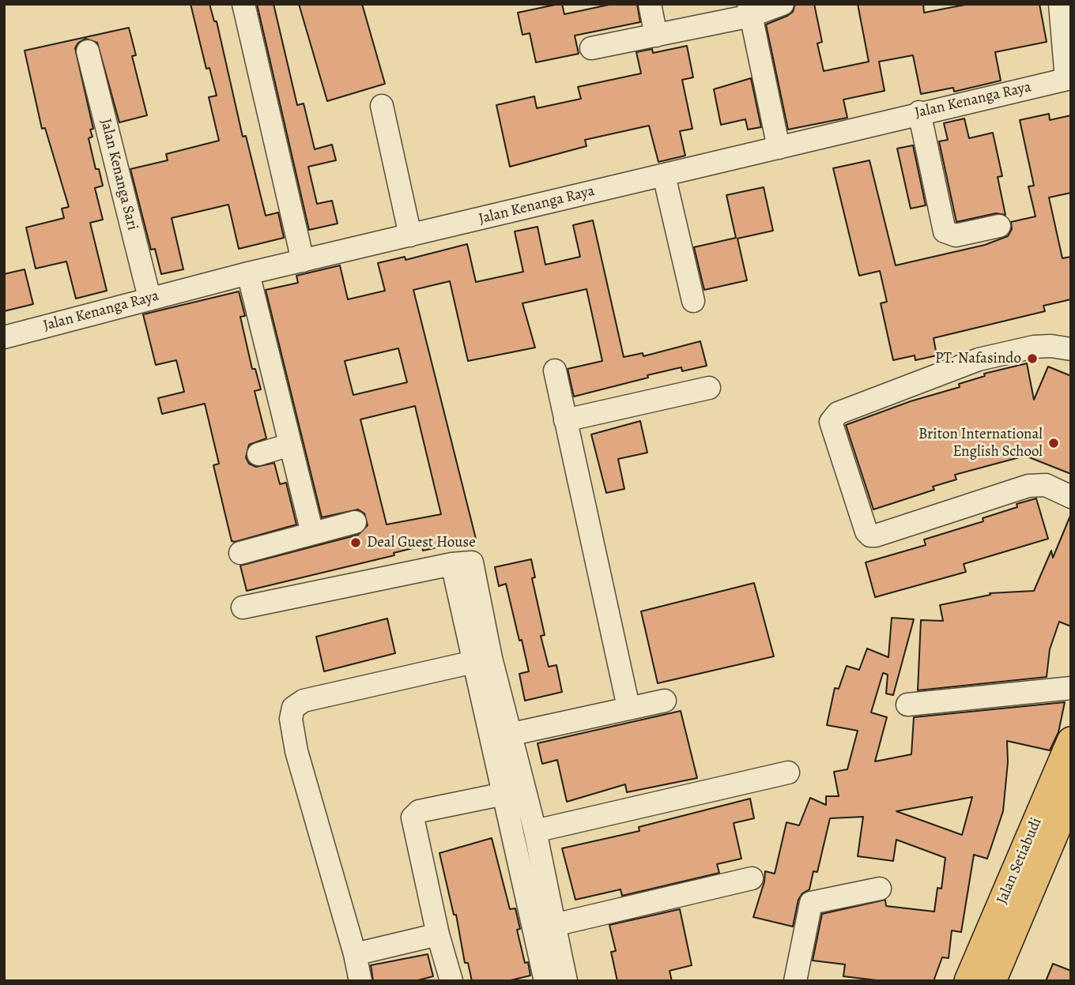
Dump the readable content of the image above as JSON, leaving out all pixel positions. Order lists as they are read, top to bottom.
{
  "streets": {
    "main road": ["Jalan Setiabudi"],
    "street": ["Jalan Kenanga Raya", "Jalan Kenanga Sari"]
  },
  "crossings": [
    ["Jalan Kenanga Raya", "Jalan Kenanga Sari"]
  ],
  "places": ["PT. Nafasindo", "Briton International English School", "Deal Guest House"]
}
